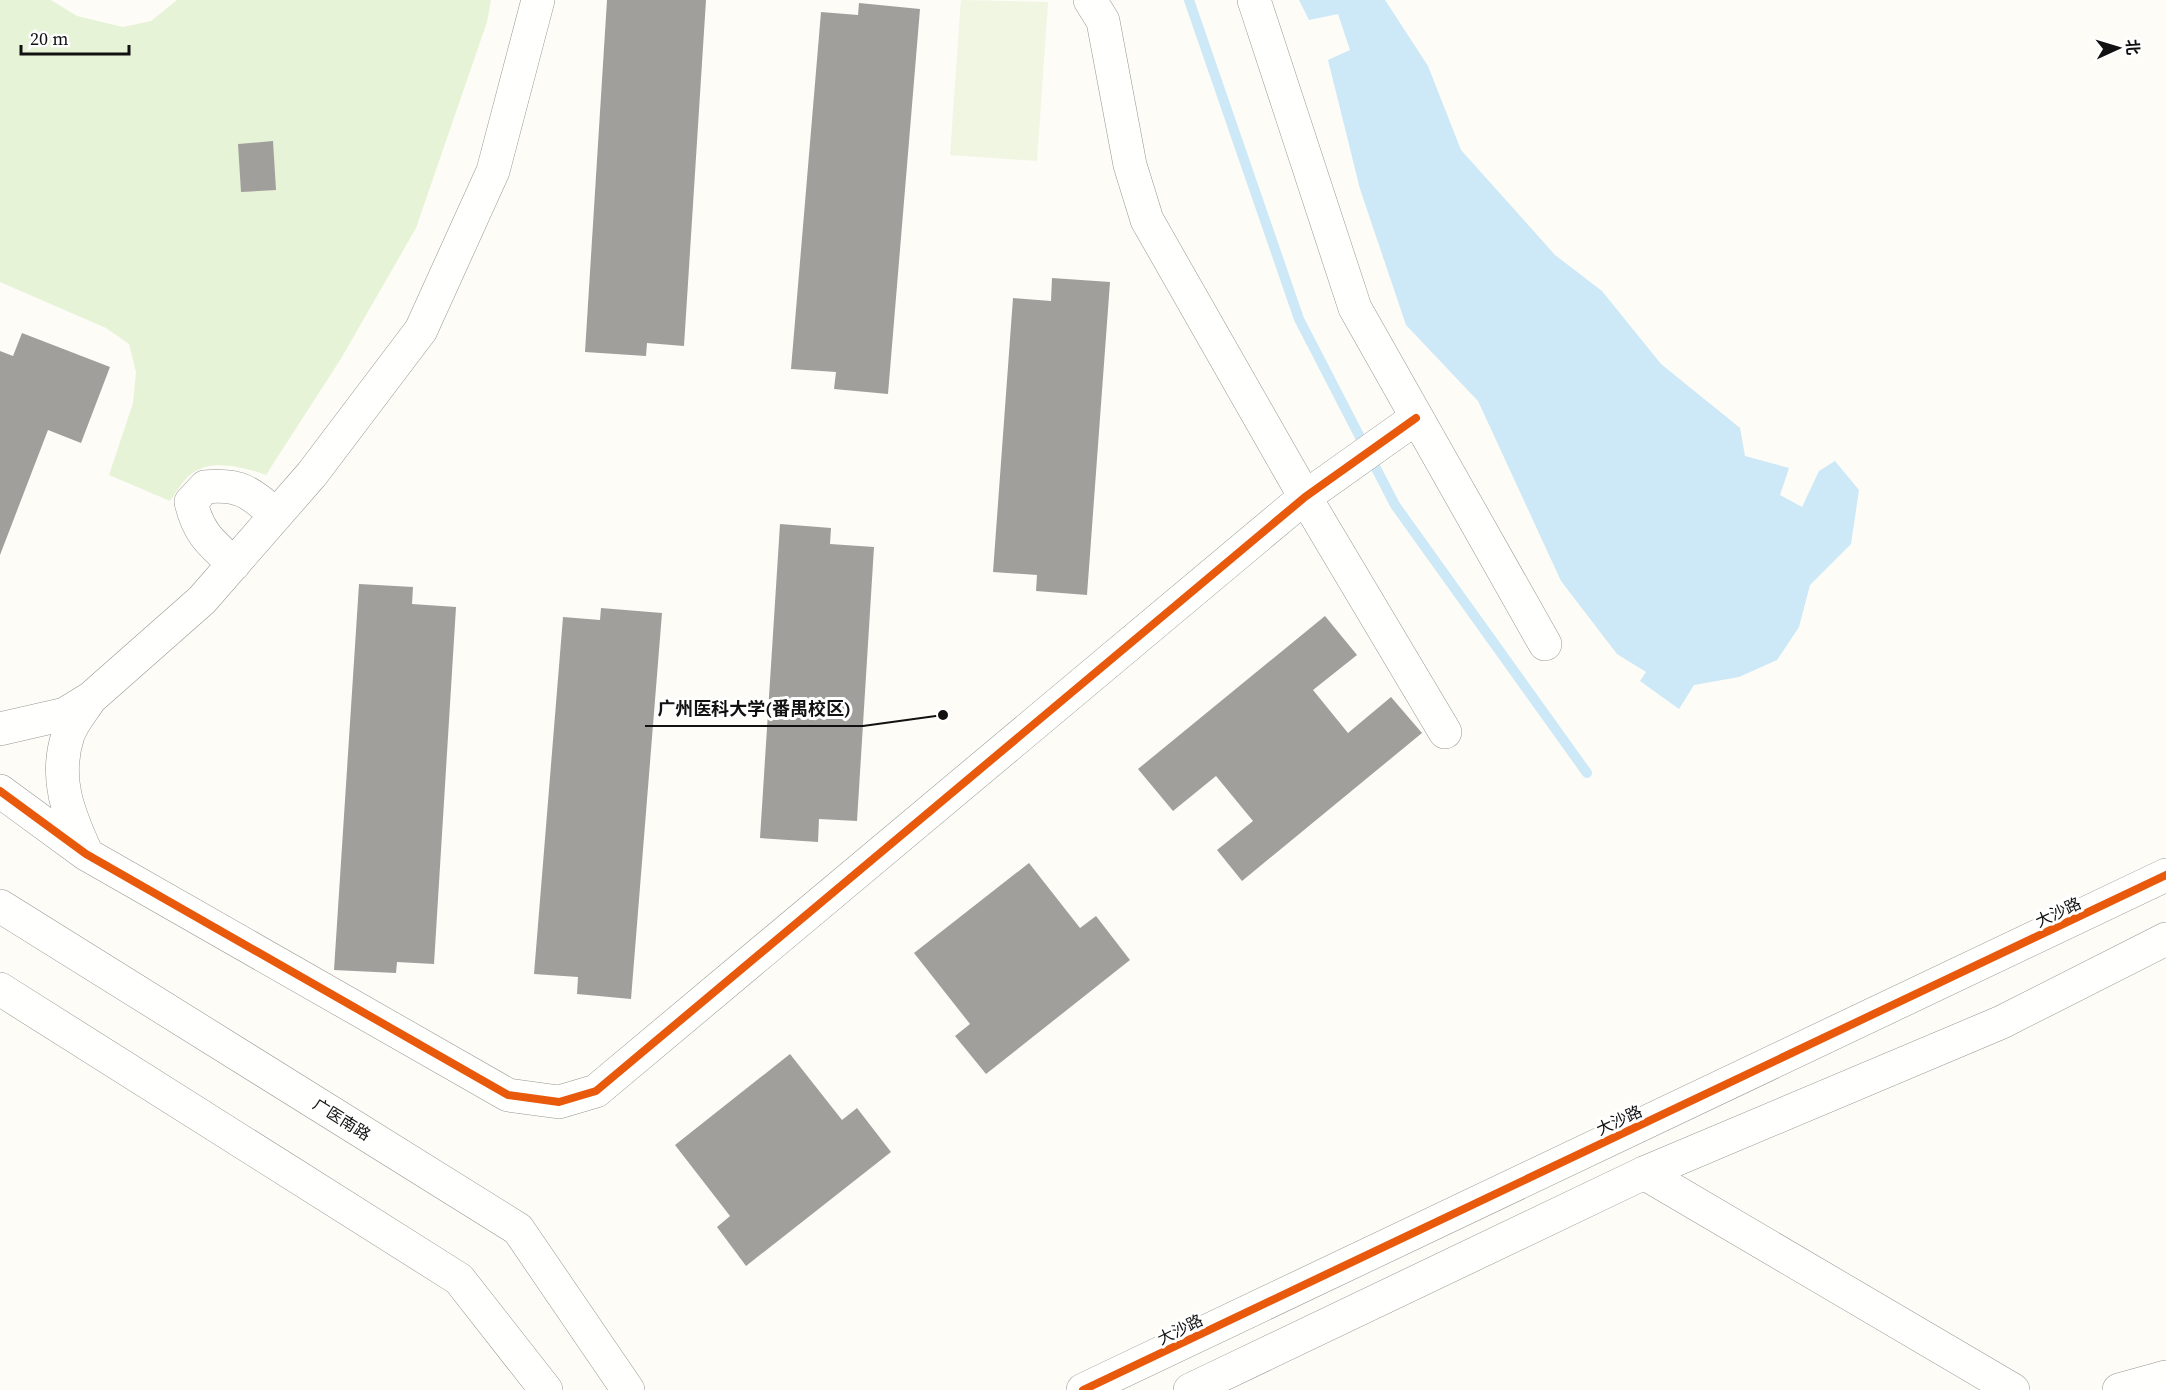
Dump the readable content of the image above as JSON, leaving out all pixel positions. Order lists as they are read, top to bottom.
{
  "streets": {
    "street": ["大沙路", "广医南路"]
  },
  "places": ["广州医科大学(番禺校区)"],
  "scale_bar": "20 m",
  "north": "right"
}
